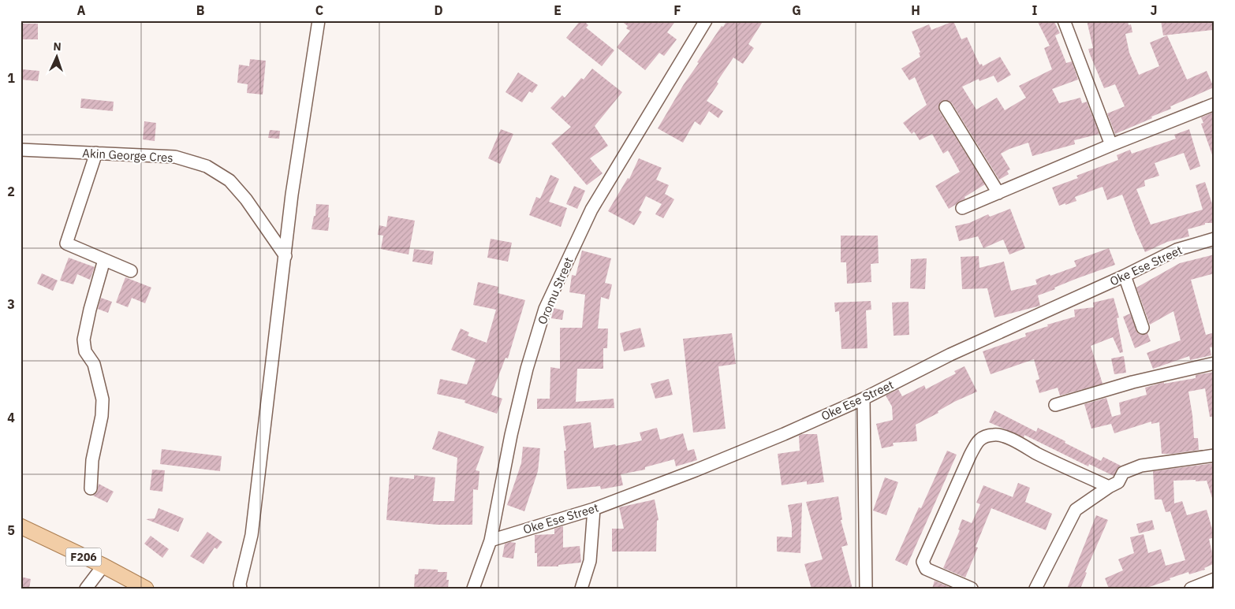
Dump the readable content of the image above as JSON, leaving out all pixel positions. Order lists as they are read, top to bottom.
{
  "streets": {
    "main road": ["F206"],
    "street": ["Akin George Cres", "Oke Ese Street", "Oromu Street"]
  },
  "crossings": [
    ["Oke Ese Street", "Oromu Street"]
  ],
  "north": "top",
  "grid": {
    "columns": [
      "A",
      "B",
      "C",
      "D",
      "E",
      "F",
      "G",
      "H",
      "I",
      "J"
    ],
    "rows": [
      "1",
      "2",
      "3",
      "4",
      "5"
    ]
  }
}
